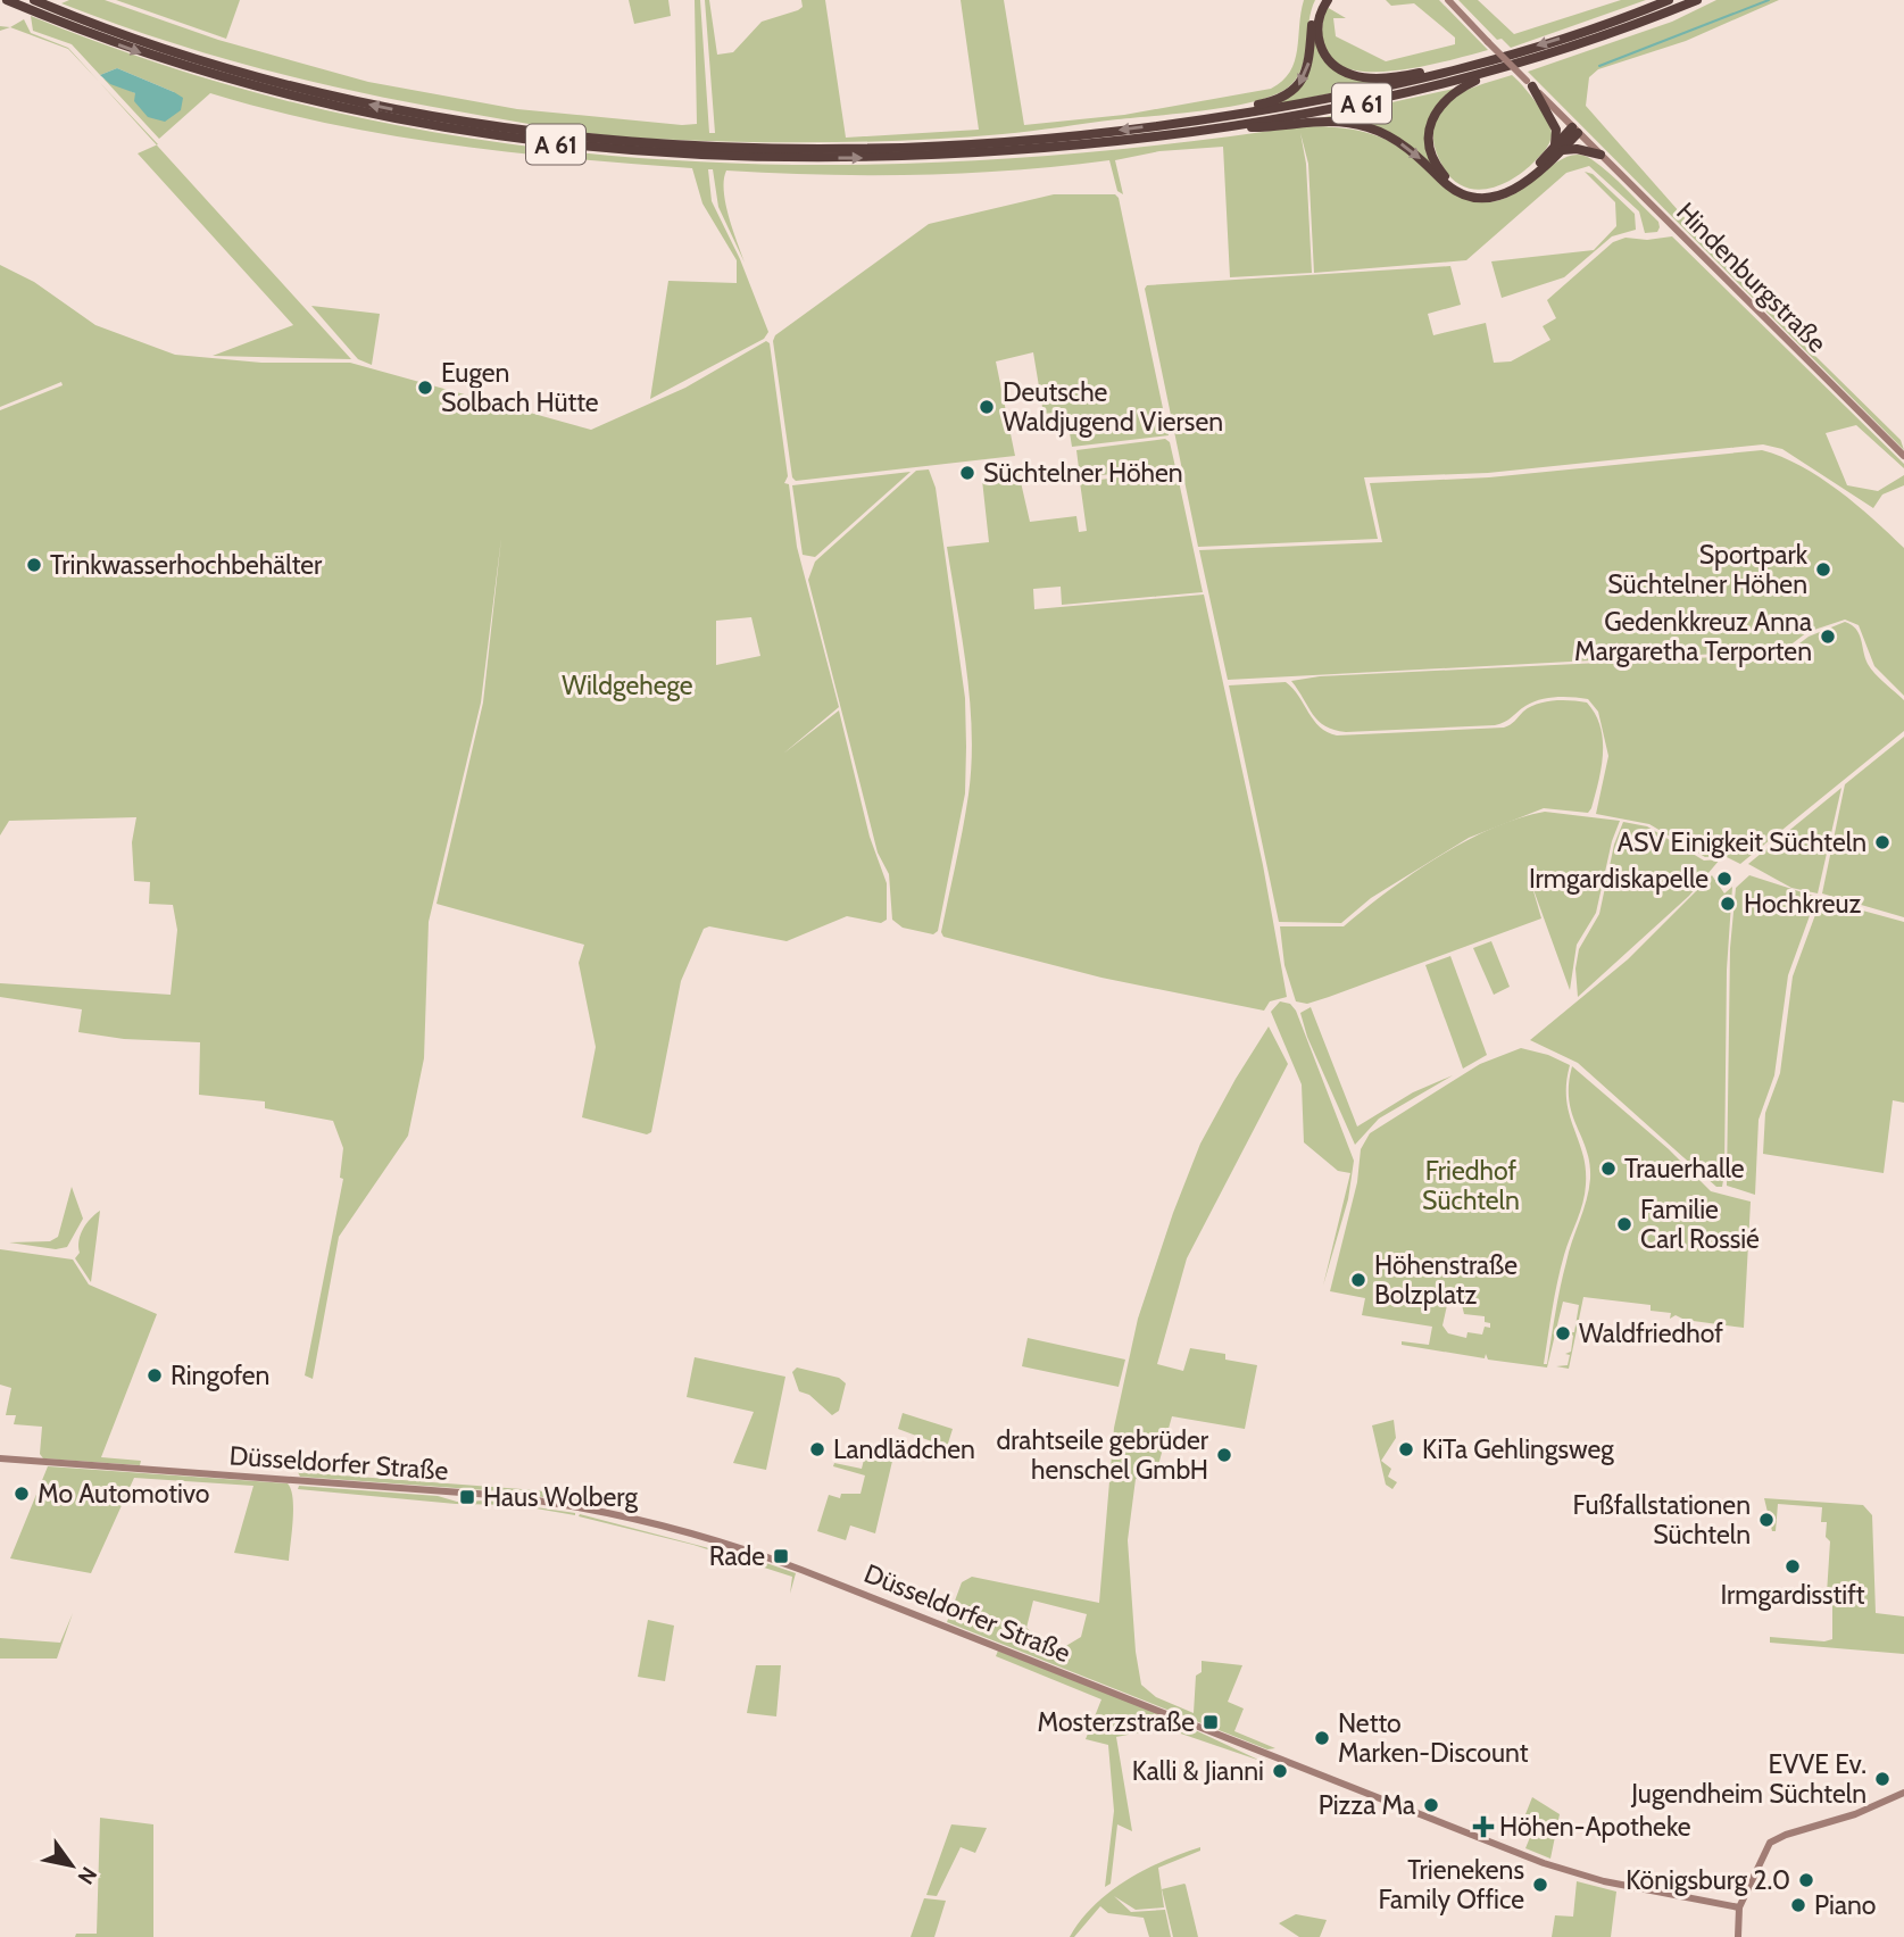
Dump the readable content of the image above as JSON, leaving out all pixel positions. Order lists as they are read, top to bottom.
{
  "streets": {
    "highway": ["A 61"],
    "main road": ["Hindenburgstraße", "Düsseldorfer Straße"]
  },
  "parks": ["Wildgehege", "Friedhof Süchteln"],
  "places": {
    "other": [
      "Eugen Solbach Hütte",
      "Deutsche Waldjugend Viersen",
      "Süchtelner Höhen",
      "Trinkwasserhochbehälter",
      "Sportpark Süchtelner Höhen",
      "Gedenkkreuz Anna Margaretha Terporten",
      "ASV Einigkeit Süchteln",
      "Irmgardiskapelle",
      "Hochkreuz",
      "Trauerhalle",
      "Familie Carl Rossié",
      "Höhenstraße Bolzplatz",
      "Waldfriedhof",
      "Ringofen",
      "Landlädchen",
      "KiTa Gehlingsweg",
      "drahtseile gebrüder henschel GmbH",
      "Mo Automotivo",
      "Fußfallstationen Süchteln",
      "Irmgardisstift",
      "Netto Marken-Discount",
      "Kalli & Jianni",
      "EVVE Ev. Jugendheim Süchteln",
      "Pizza Ma",
      "Königsburg 2.0",
      "Trienekens Family Office",
      "Piano"
    ],
    "transit": ["Haus Wolberg", "Rade", "Mosterzstraße"],
    "health": ["Höhen-Apotheke"]
  },
  "north": "bottom right"
}
